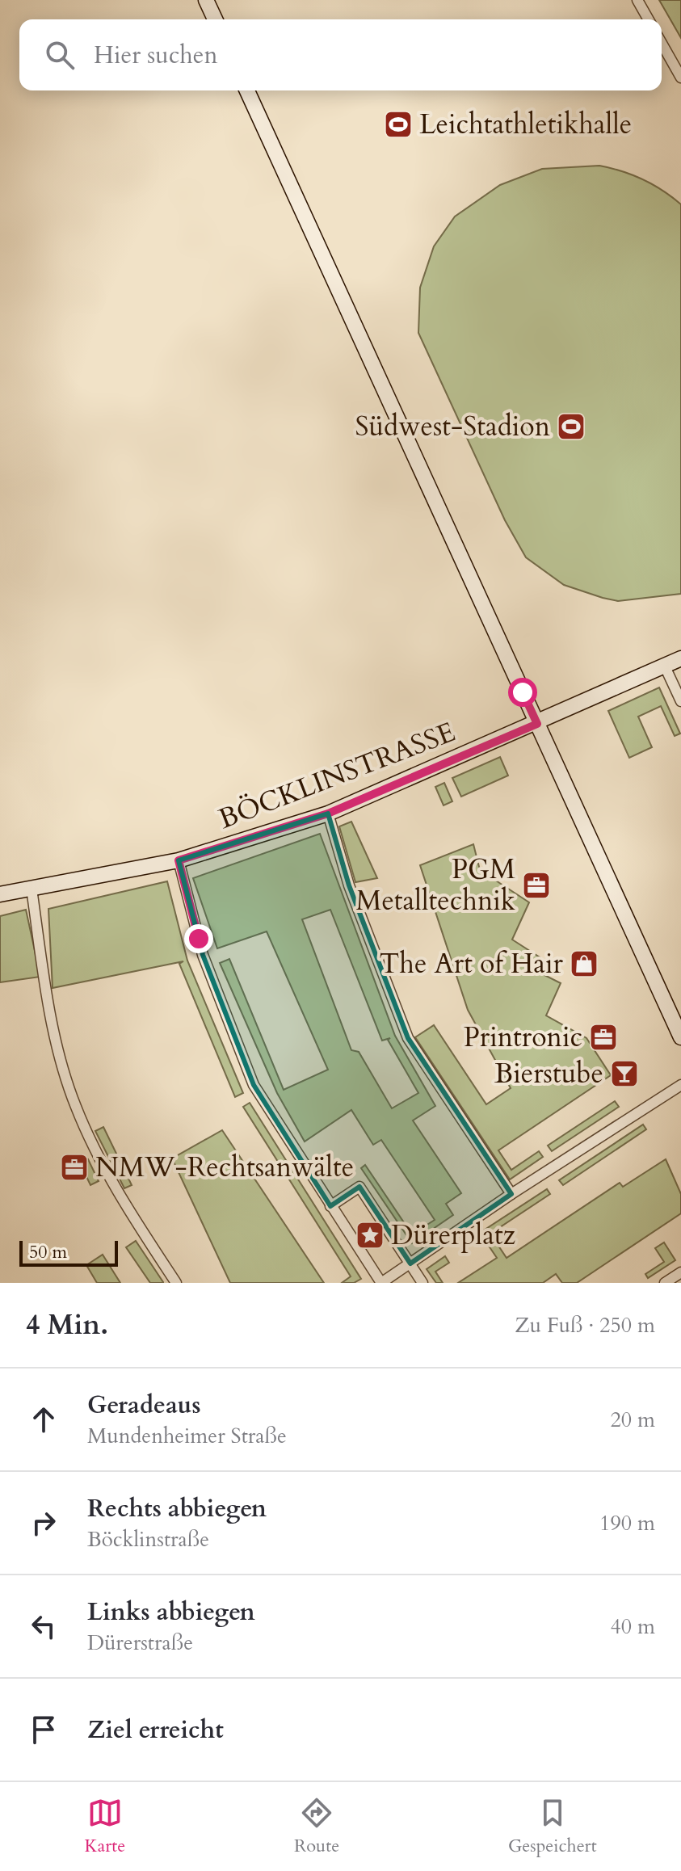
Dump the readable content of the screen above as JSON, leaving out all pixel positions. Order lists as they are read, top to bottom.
{
  "streets": {
    "street": ["BÖCKLINSTRASSE"]
  },
  "places": {
    "sports": ["Leichtathletikhalle", "Südwest-Stadion"],
    "office": ["PGM Metalltechnik", "Printronic", "NMW-Rechtsanwälte"],
    "shop": ["The Art of Hair"],
    "bar": ["Bierstube"],
    "place": ["Dürerplatz"]
  },
  "scale_bar": "50 m",
  "page": {
    "search": "Hier suchen",
    "scale": "50 m",
    "heading": ["4 Min.", "Zu Fuß · 250 m"],
    "list": [
      ["Geradeaus", "Mundenheimer Straße", "20 m"],
      ["Rechts abbiegen", "Böcklinstraße", "190 m"],
      ["Links abbiegen", "Dürerstraße", "40 m"],
      "Ziel erreicht"
    ],
    "nav": ["Karte", "Route", "Gespeichert"]
  }
}
